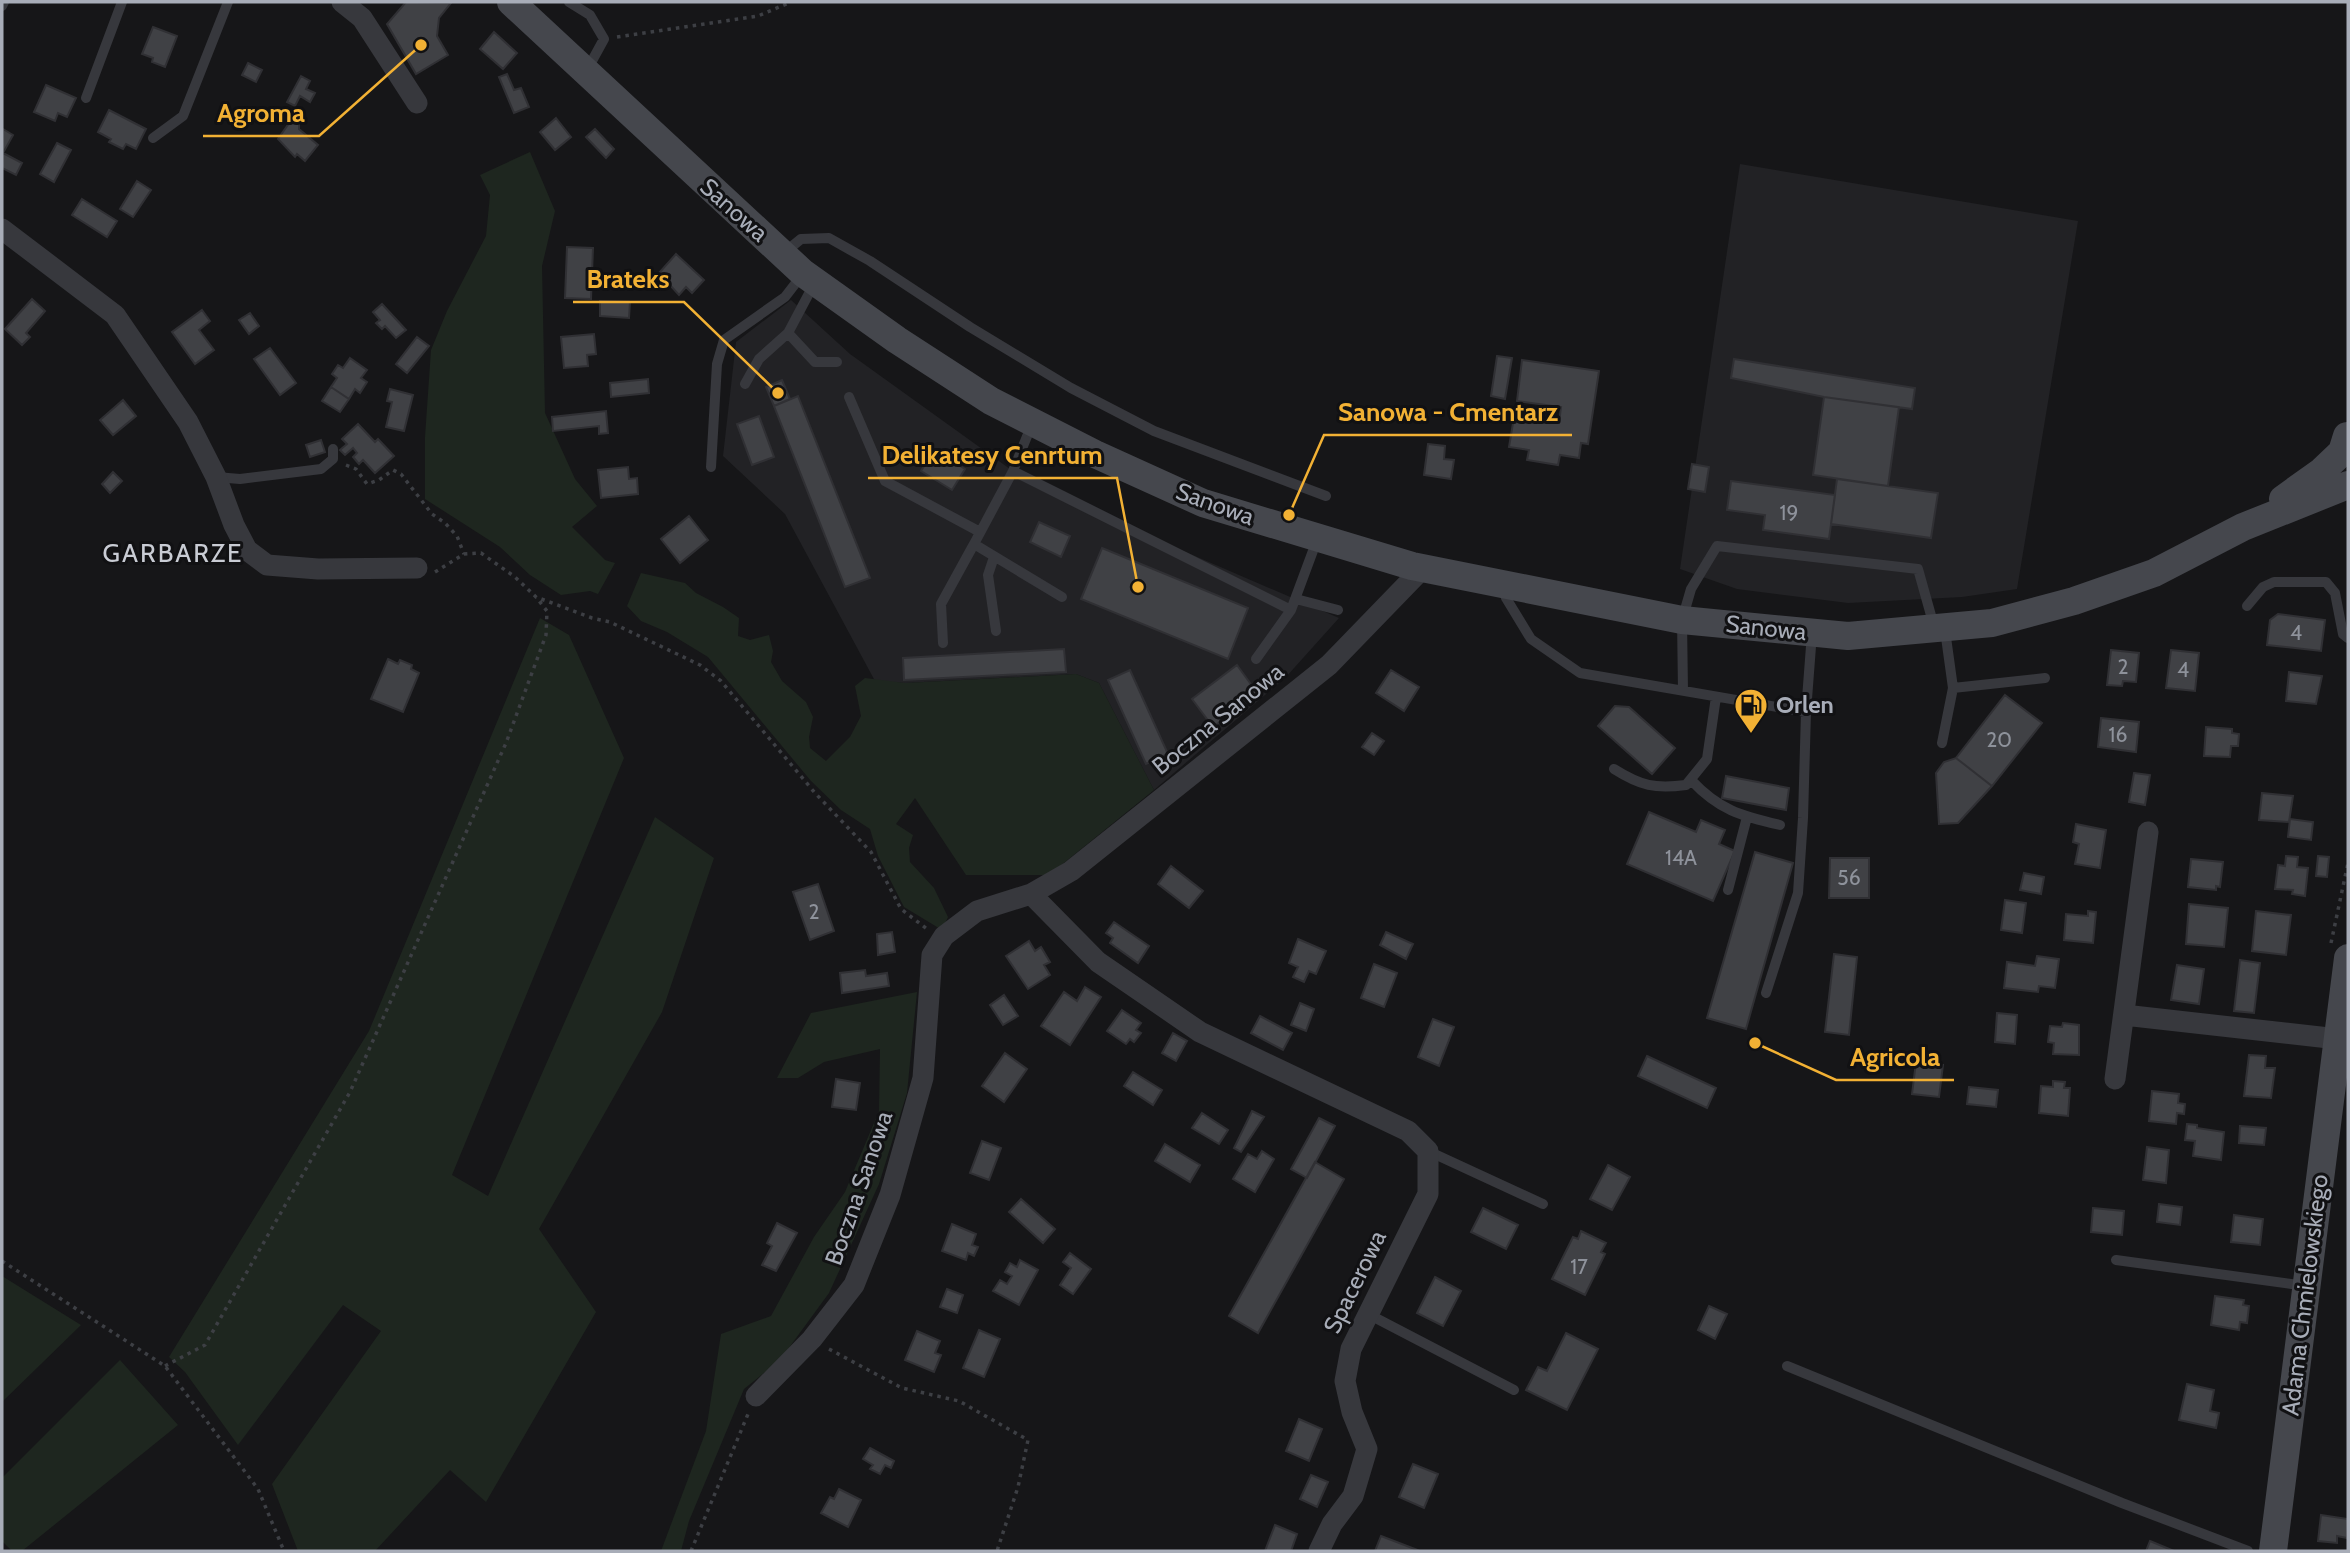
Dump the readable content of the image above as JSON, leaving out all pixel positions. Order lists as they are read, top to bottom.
{
  "streets": {
    "main road": ["Sanowa", "Adama Chmielowskiego"],
    "street": ["Boczna Sanowa", "Spacerowa"]
  },
  "crossings": [
    ["Sanowa", "Boczna Sanowa"]
  ],
  "districts": ["GARBARZE"],
  "places": {
    "other": [
      "Agroma",
      "Brateks",
      "Sanowa - Cmentarz",
      "Delikatesy Cenrtum",
      "Agricola"
    ],
    "fuel station": ["Orlen"]
  },
  "house_numbers": [
    "19",
    "4",
    "2",
    "4",
    "16",
    "20",
    "14A",
    "56",
    "2",
    "17"
  ]
}
